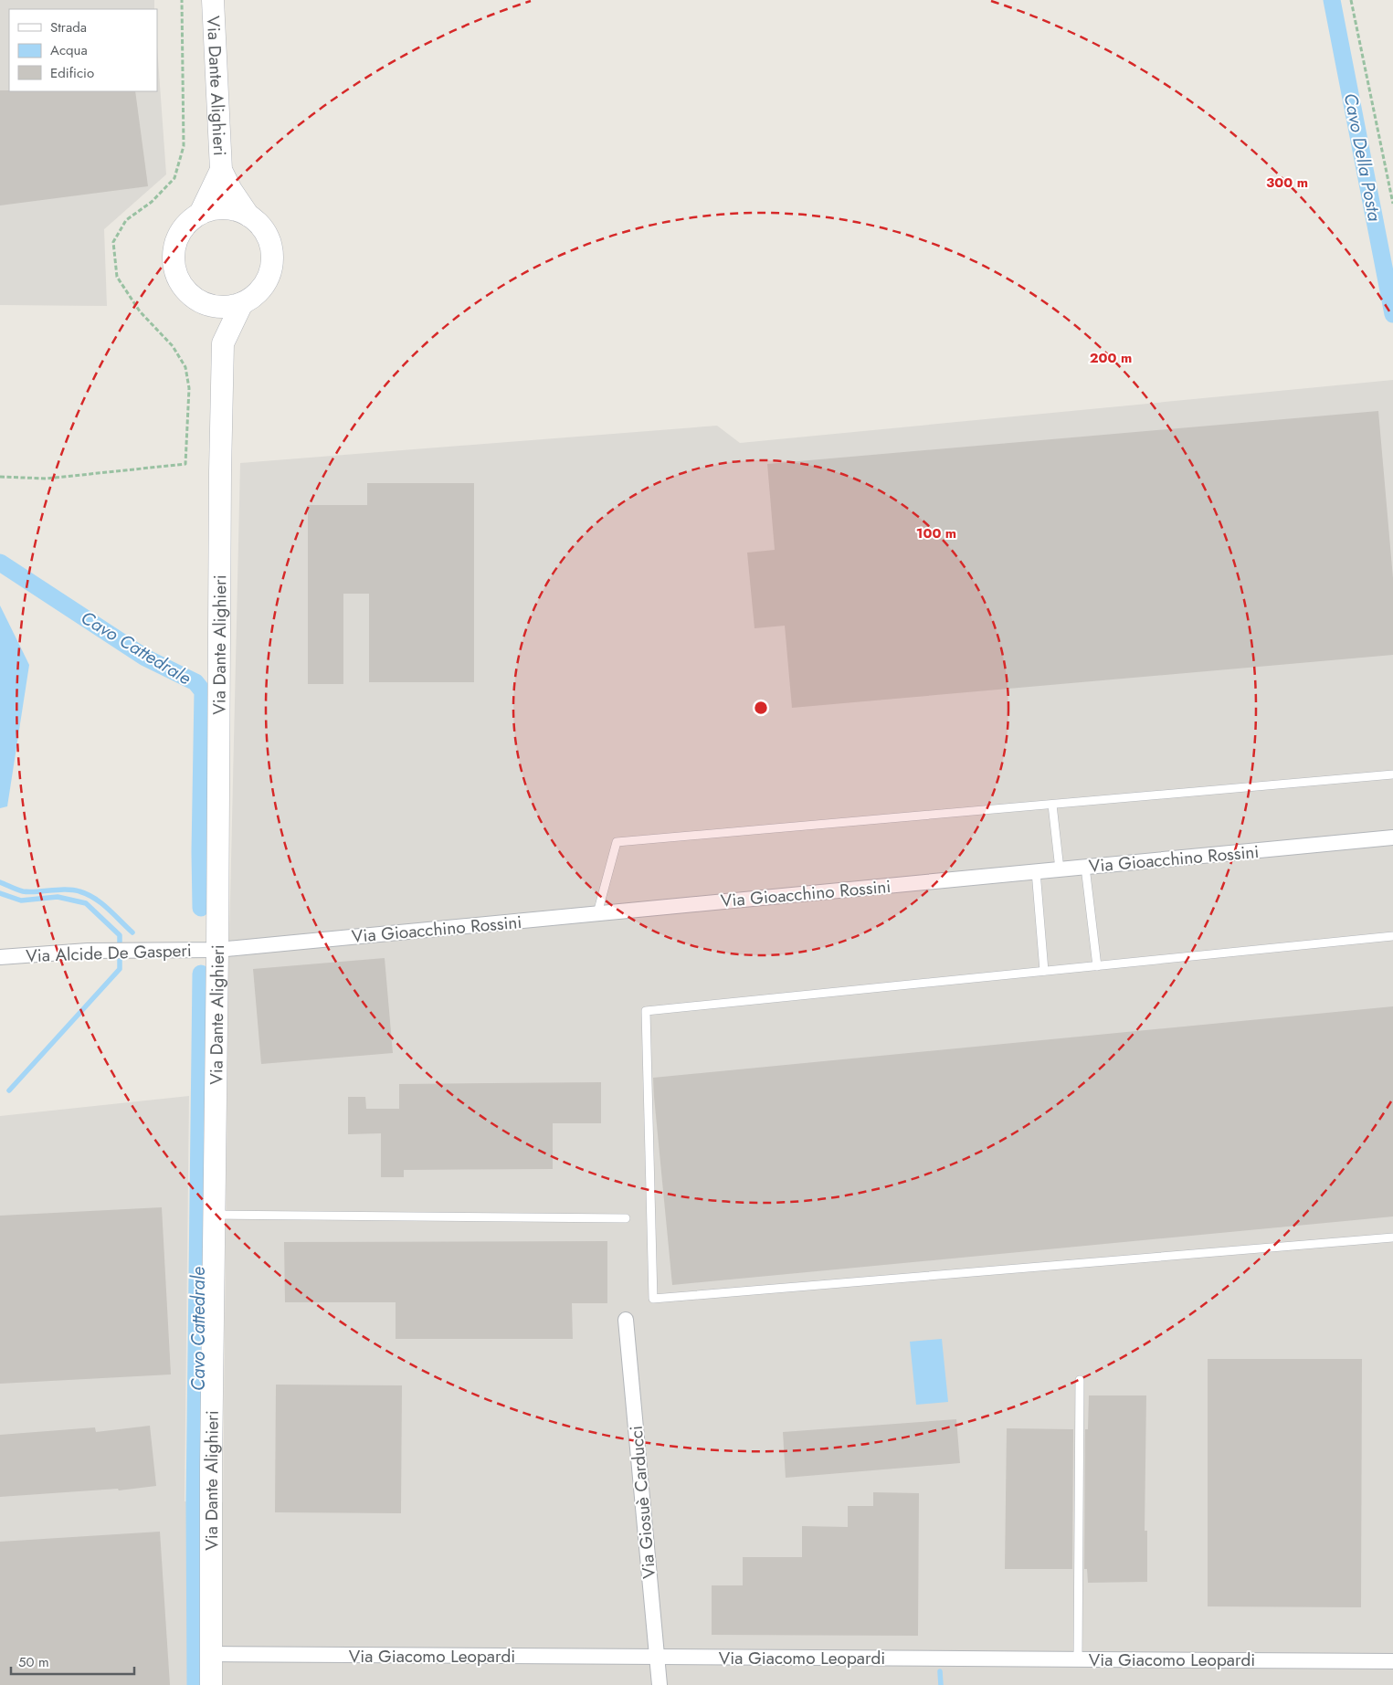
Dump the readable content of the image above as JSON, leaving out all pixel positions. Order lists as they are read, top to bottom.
{
  "streets": {
    "main road": ["Via Dante Alighieri"],
    "street": [
      "Via Gioacchino Rossini",
      "Via Alcide De Gasperi",
      "Via Giosuè Carducci",
      "Via Giacomo Leopardi"
    ]
  },
  "crossings": [
    ["Via Dante Alighieri", "Via Gioacchino Rossini"],
    ["Via Dante Alighieri", "Via Alcide De Gasperi"],
    ["Via Dante Alighieri", "Via Giacomo Leopardi"],
    ["Via Gioacchino Rossini", "Via Alcide De Gasperi"],
    ["Via Giosuè Carducci", "Via Giacomo Leopardi"]
  ],
  "water": ["Cavo Della Posta", "Cavo Cattedrale"],
  "legend": ["Strada", "Acqua", "Edificio"],
  "scale_bar": "50 m",
  "rings": ["300 m", "200 m", "100 m"]
}
